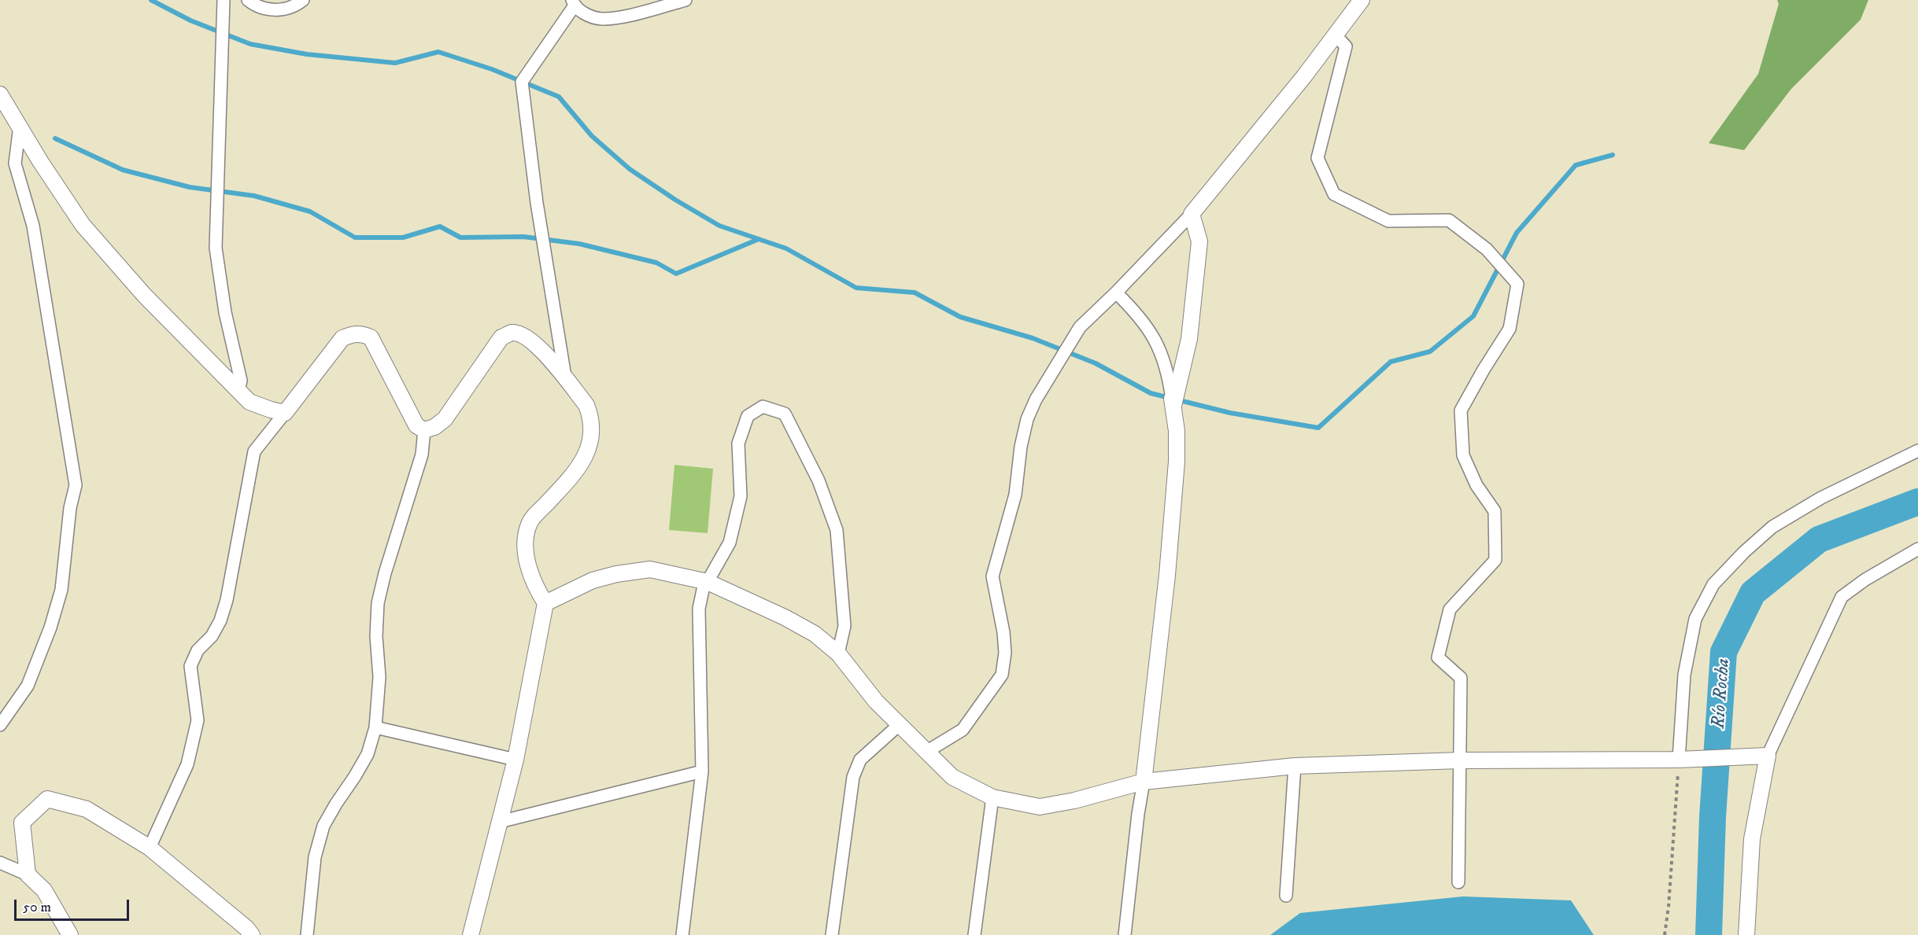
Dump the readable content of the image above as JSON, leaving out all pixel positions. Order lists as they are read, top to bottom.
{
  "water": ["Río Rocha"],
  "scale_bar": "50 m"
}
